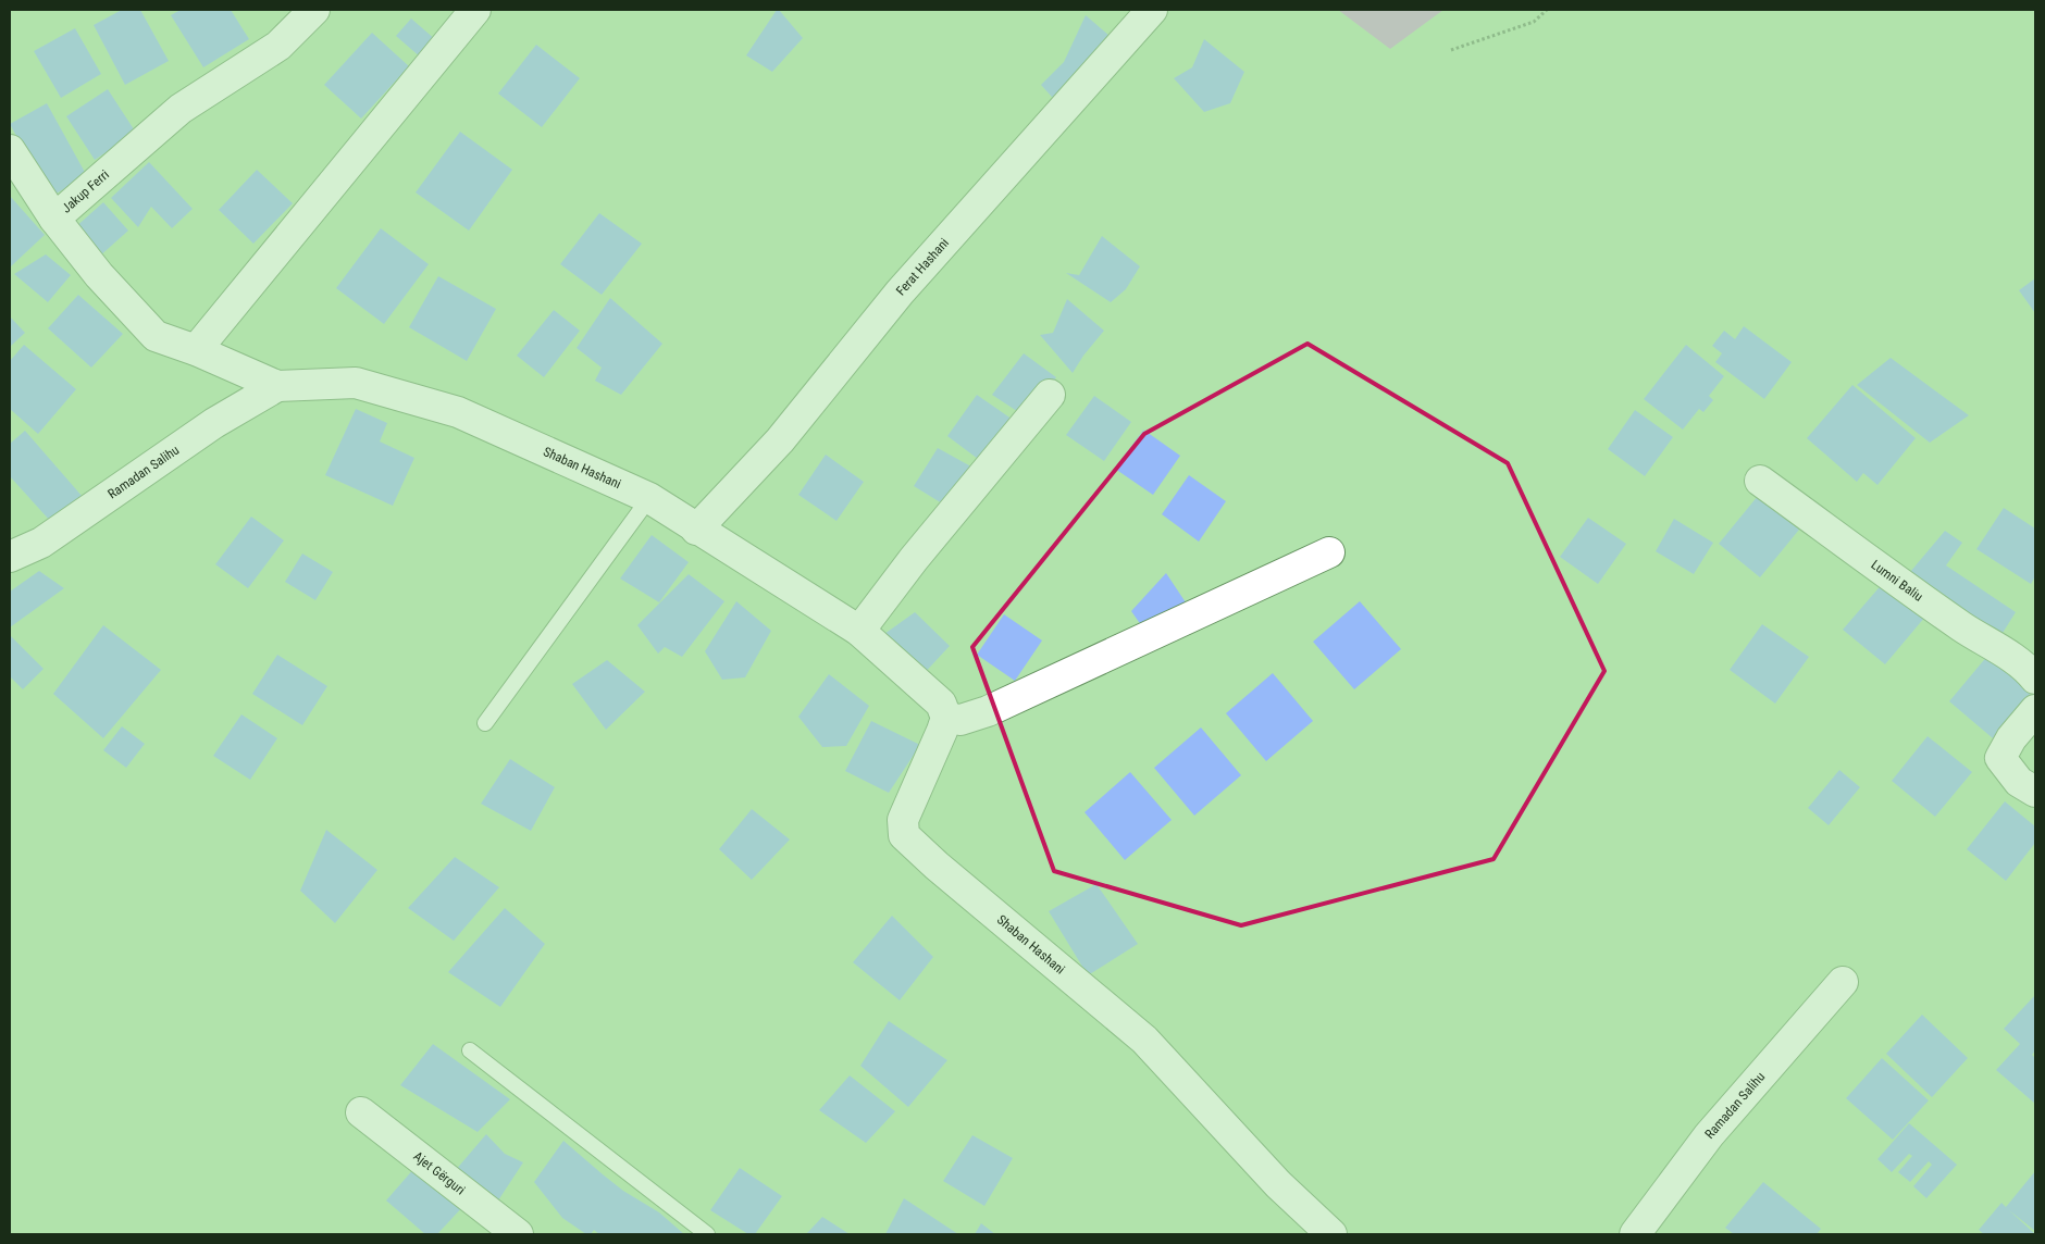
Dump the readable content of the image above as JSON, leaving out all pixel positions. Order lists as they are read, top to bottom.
{
  "streets": {
    "street": [
      "Jakup Ferri",
      "Ferat Hashani",
      "Shaban Hashani",
      "Ramadan Salihu",
      "Lumni Baliu",
      "Ajet Gërguri"
    ]
  },
  "crossings": [
    ["Jakup Ferri", "Shaban Hashani"],
    ["Jakup Ferri", "Ramadan Salihu"],
    ["Ferat Hashani", "Shaban Hashani"],
    ["Shaban Hashani", "Ramadan Salihu"]
  ]
}
